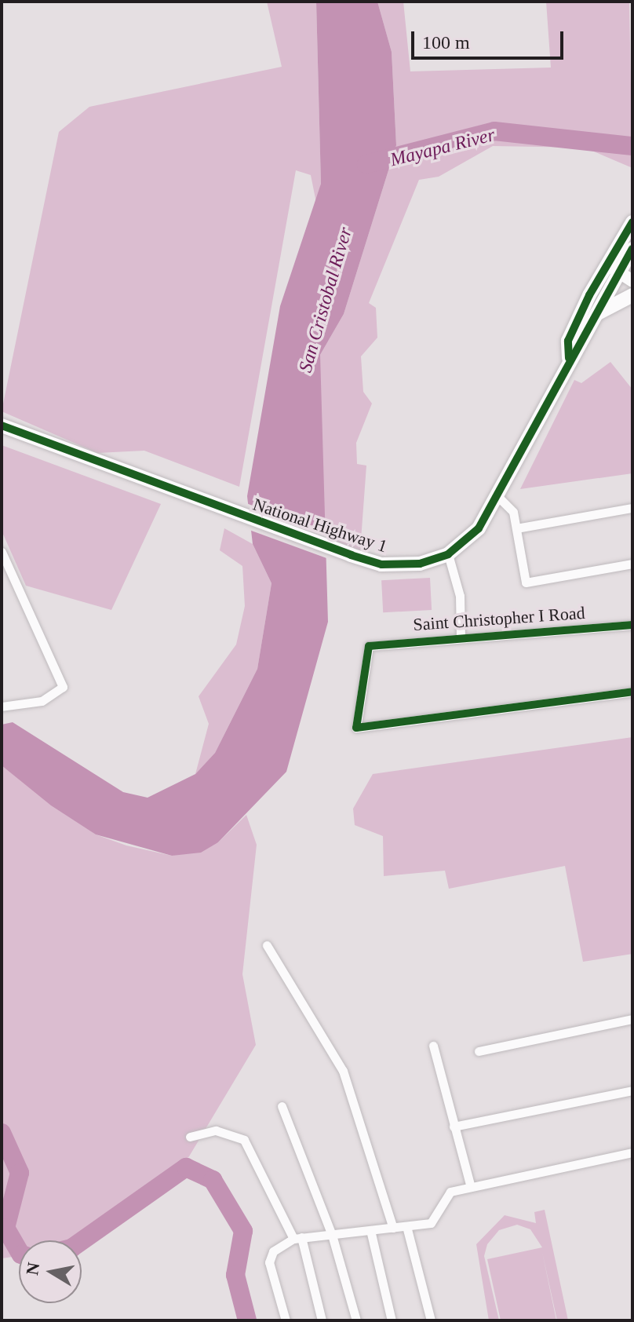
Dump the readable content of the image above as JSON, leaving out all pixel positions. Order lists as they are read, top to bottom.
{
  "streets": {
    "highway": ["National Highway 1"],
    "street": ["Saint Christopher I Road"]
  },
  "water": ["Mayapa River", "San Cristobal River"],
  "scale_bar": "100 m",
  "north": "left"
}
